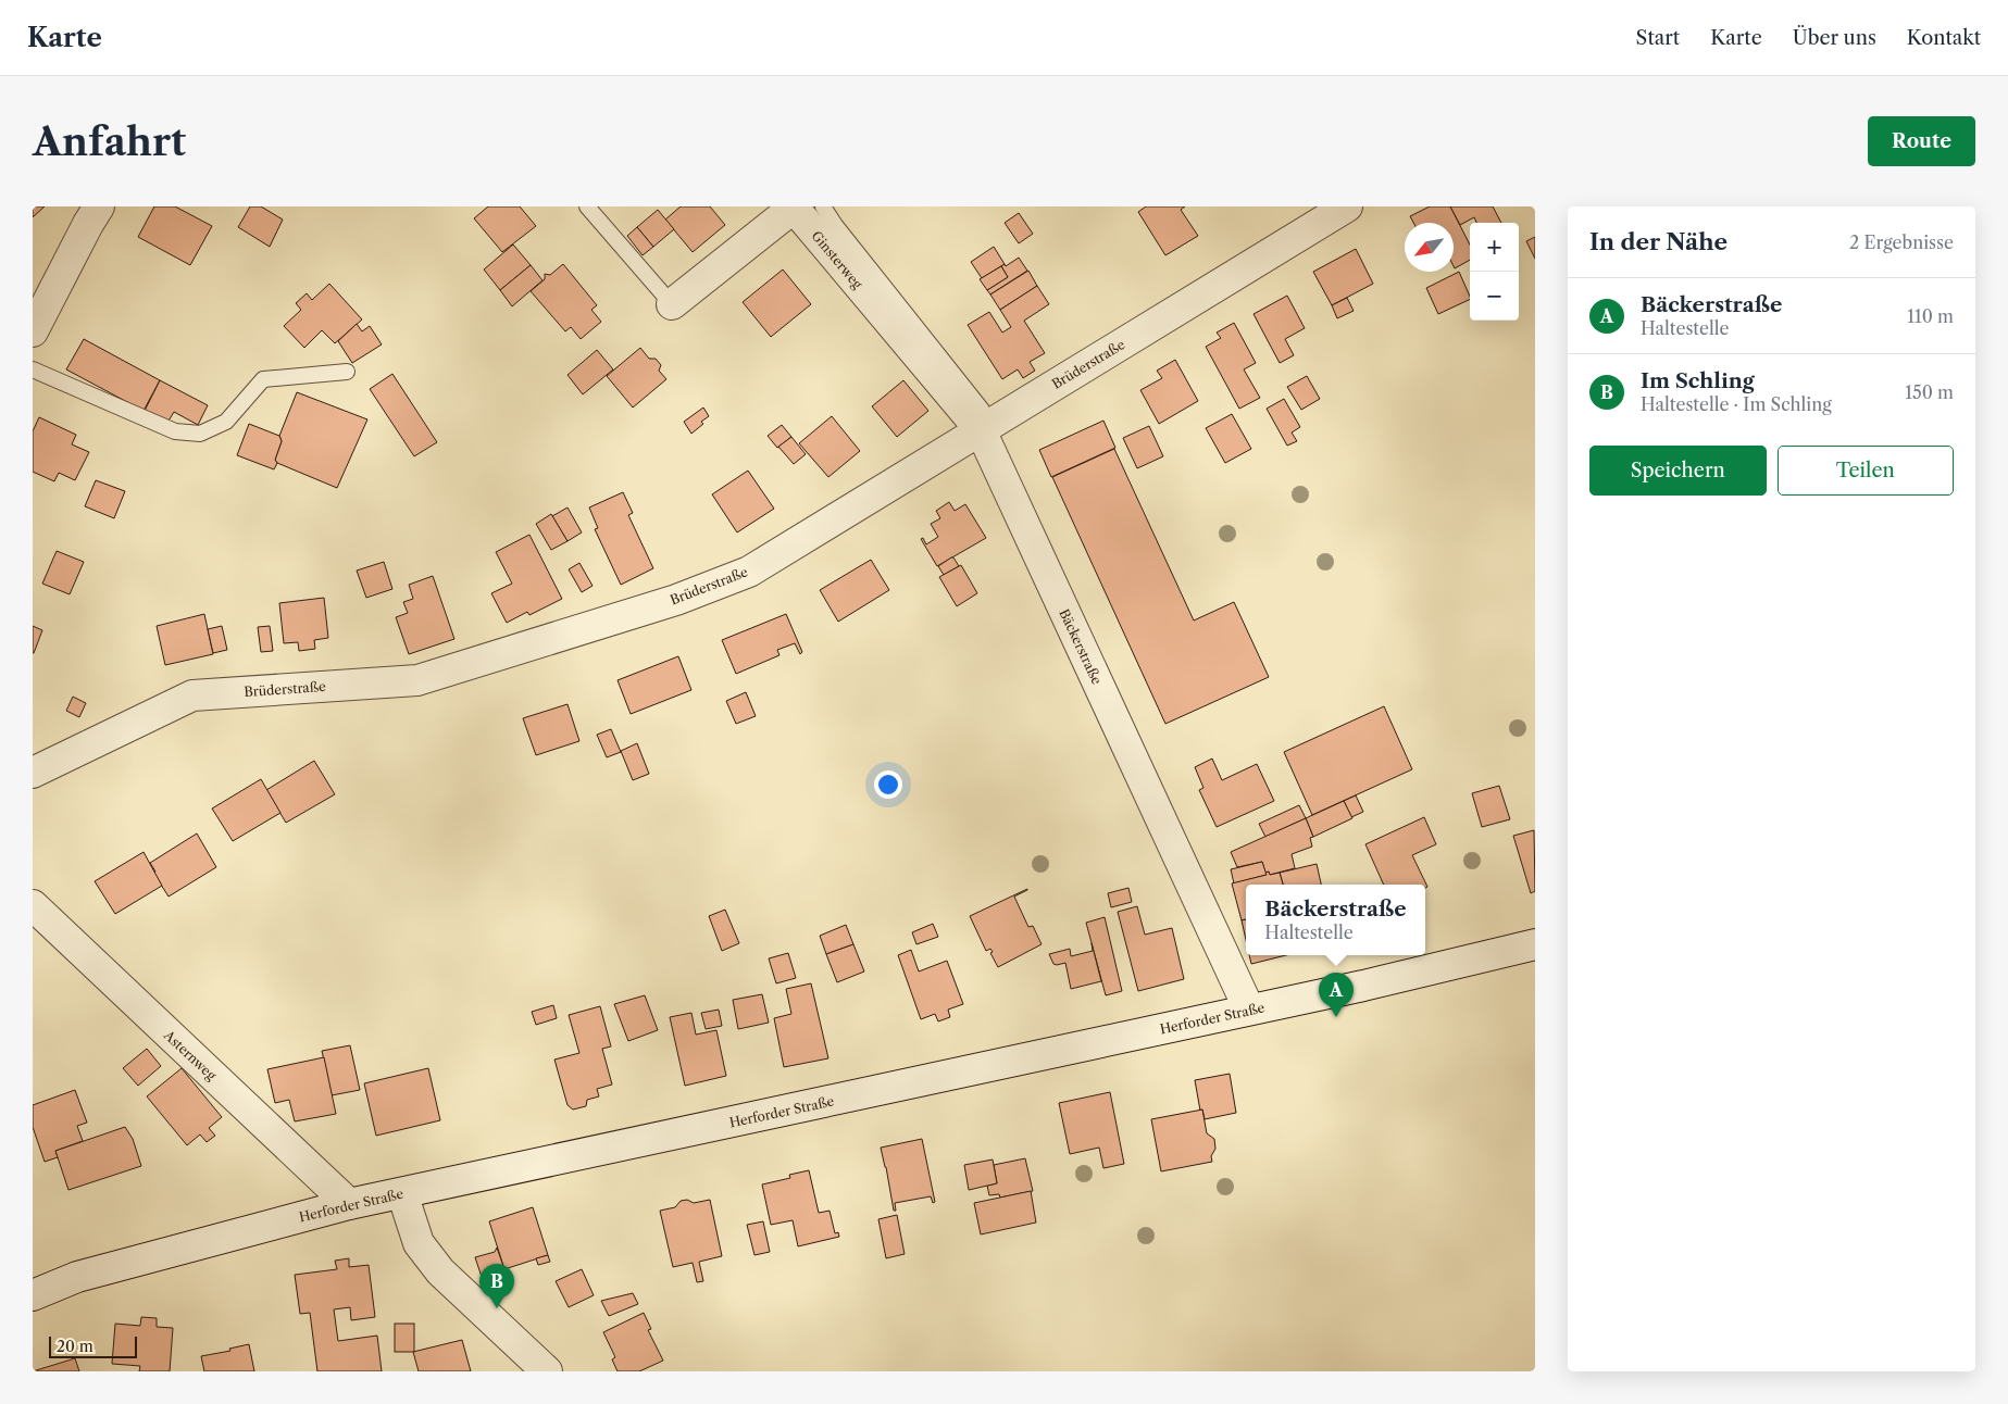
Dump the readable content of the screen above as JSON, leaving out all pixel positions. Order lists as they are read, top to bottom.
{
  "streets": {
    "street": [
      "Ginsterweg",
      "Brüderstraße",
      "Bäckerstraße",
      "Herforder Straße",
      "Asternweg"
    ]
  },
  "crossings": [
    ["Ginsterweg", "Brüderstraße"],
    ["Ginsterweg", "Bäckerstraße"],
    ["Brüderstraße", "Bäckerstraße"],
    ["Bäckerstraße", "Herforder Straße"],
    ["Herforder Straße", "Asternweg"]
  ],
  "scale_bar": "20 m",
  "north": "bottom left",
  "page": {
    "header": "Karte",
    "nav": [
      "Start",
      "Karte",
      "Über uns",
      "Kontakt"
    ],
    "buttons": [
      "Route",
      ["Speichern", "Teilen"]
    ],
    "title": "Anfahrt",
    "heading": ["In der Nähe", "2 Ergebnisse"],
    "map_buttons": ["+", "−"],
    "list": [
      {
        "mark": "A",
        "name": "Bäckerstraße",
        "note": "Haltestelle",
        "value": "110 m"
      },
      {
        "mark": "B",
        "name": "Im Schling",
        "note": "Haltestelle · Im Schling",
        "value": "150 m"
      }
    ],
    "popup": ["Bäckerstraße", "Haltestelle"],
    "pins": ["A", "B"],
    "scale": "20 m"
  }
}
